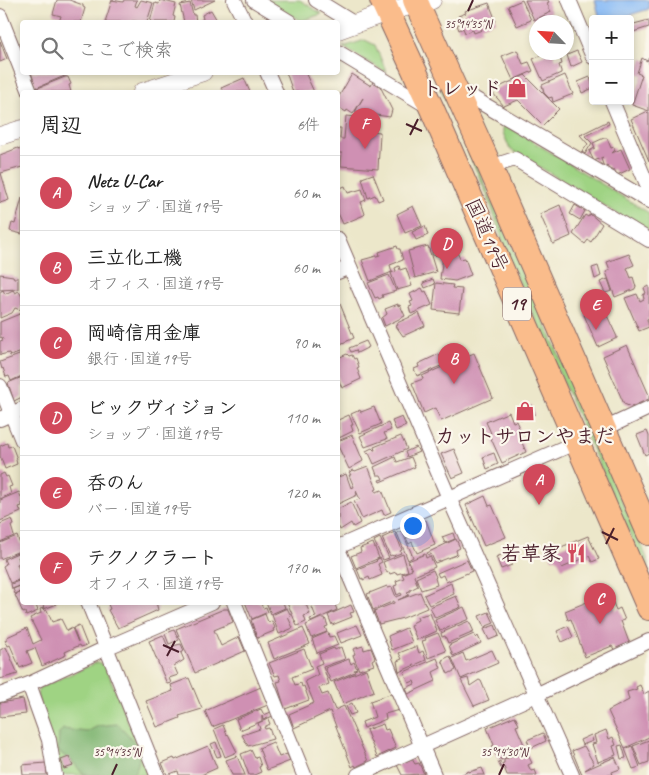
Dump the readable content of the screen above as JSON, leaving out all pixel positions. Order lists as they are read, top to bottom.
{
  "streets": {
    "highway": ["国道19号", "19"]
  },
  "places": {
    "shop": ["トレッド", "カットサロンやまだ"],
    "restaurant": ["若草家"]
  },
  "north": "top left",
  "page": {
    "map_buttons": ["+", "−"],
    "search": "ここで検索",
    "heading": ["周辺", "6件"],
    "pins": [
      "F",
      "D",
      "E",
      "B",
      "A",
      "C"
    ],
    "list": [
      {
        "mark": "A",
        "name": "Netz U-Car",
        "note": "ショップ · 国道19号",
        "value": "60 m"
      },
      {
        "mark": "B",
        "name": "三立化工機",
        "note": "オフィス · 国道19号",
        "value": "60 m"
      },
      {
        "mark": "C",
        "name": "岡崎信用金庫",
        "note": "銀行 · 国道19号",
        "value": "90 m"
      },
      {
        "mark": "D",
        "name": "ビックヴィジョン",
        "note": "ショップ · 国道19号",
        "value": "110 m"
      },
      {
        "mark": "E",
        "name": "呑のん",
        "note": "バー · 国道19号",
        "value": "120 m"
      },
      {
        "mark": "F",
        "name": "テクノクラート",
        "note": "オフィス · 国道19号",
        "value": "170 m"
      }
    ]
  },
  "coordinates": ["35°14'35\"N", "35°14'30\"N"]
}
